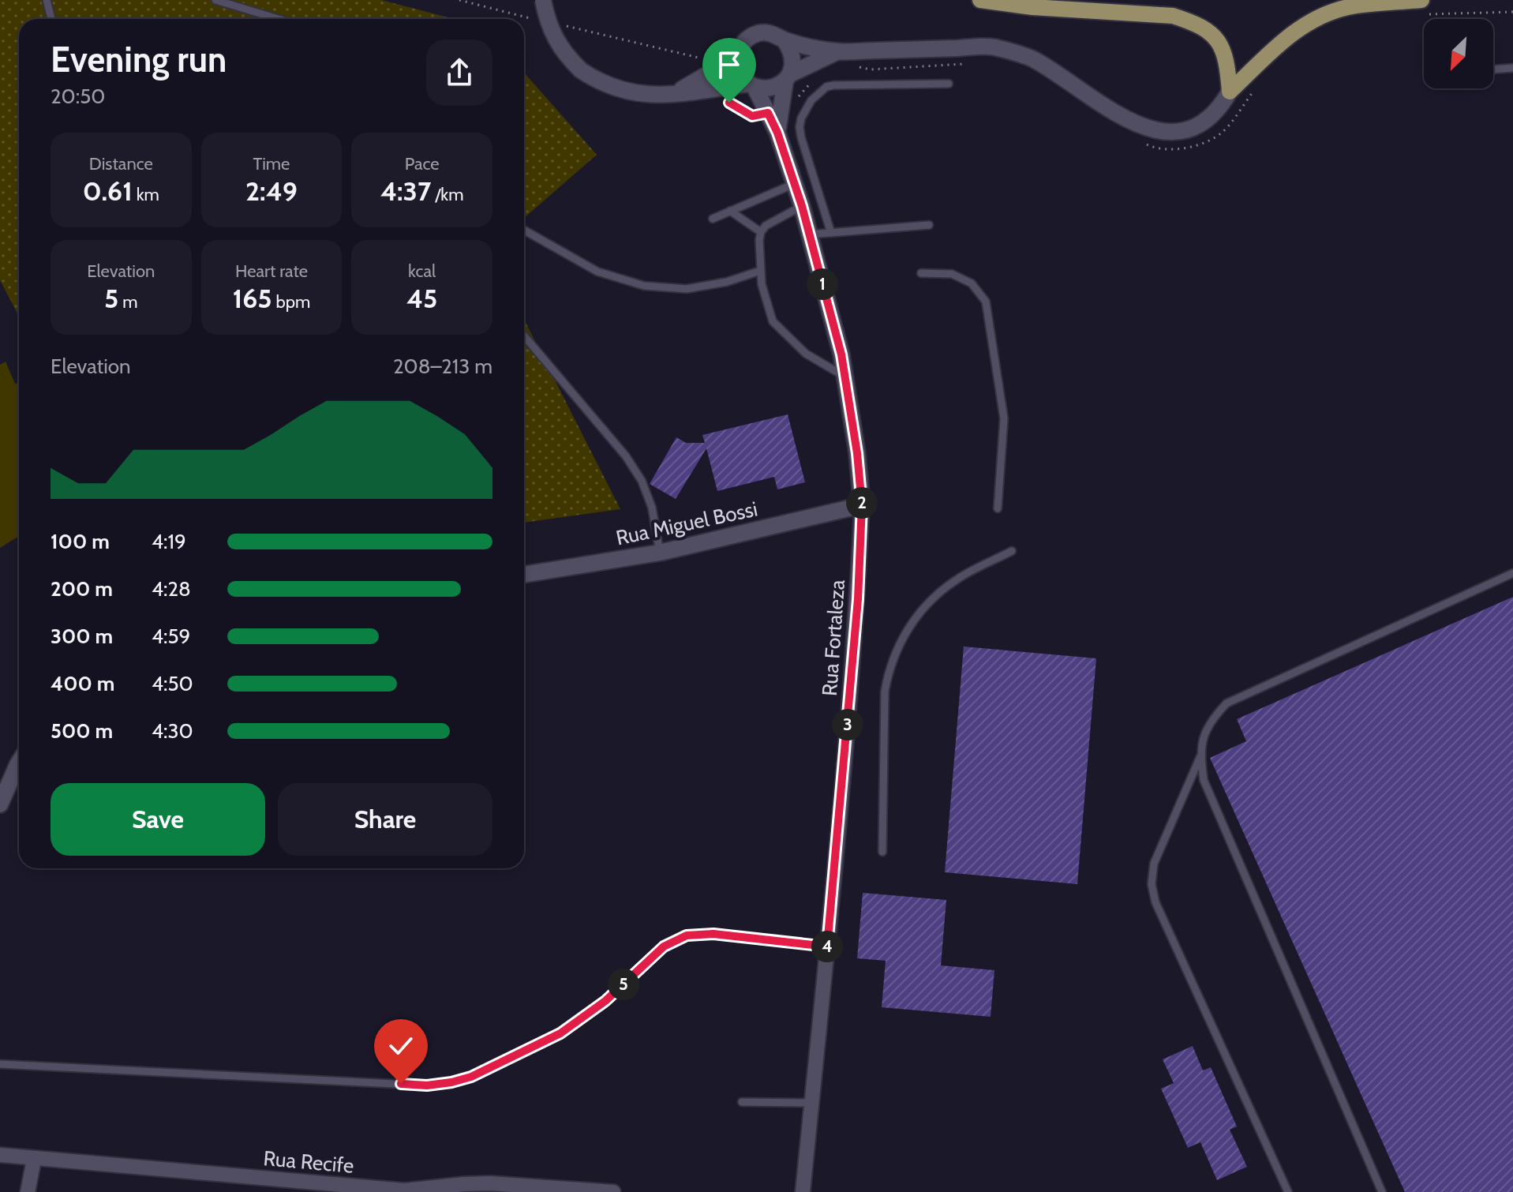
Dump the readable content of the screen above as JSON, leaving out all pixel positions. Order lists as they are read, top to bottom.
{
  "streets": {
    "main road": ["Rua Miguel Bossi", "Rua Fortaleza"],
    "street": ["Rua Recife"]
  },
  "crossings": [
    ["Rua Miguel Bossi", "Rua Fortaleza"]
  ],
  "north": "bottom left",
  "page": {
    "heading": ["Evening run", "20:50"],
    "stats": [
      ["Distance", "0.61 km"],
      ["Time", "2:49"],
      ["Pace", "4:37 /km"],
      ["Elevation", "5 m"],
      ["Heart rate", "165 bpm"],
      ["kcal", "45"]
    ],
    "pins": [
      "1",
      "2",
      "3",
      "4",
      "5"
    ],
    "chart": ["Elevation", "208–213 m"],
    "list": [
      {
        "name": "100 m",
        "note": "4:19"
      },
      {
        "name": "200 m",
        "note": "4:28"
      },
      {
        "name": "300 m",
        "note": "4:59"
      },
      {
        "name": "400 m",
        "note": "4:50"
      },
      {
        "name": "500 m",
        "note": "4:30"
      }
    ],
    "buttons": ["Save", "Share"]
  }
}
